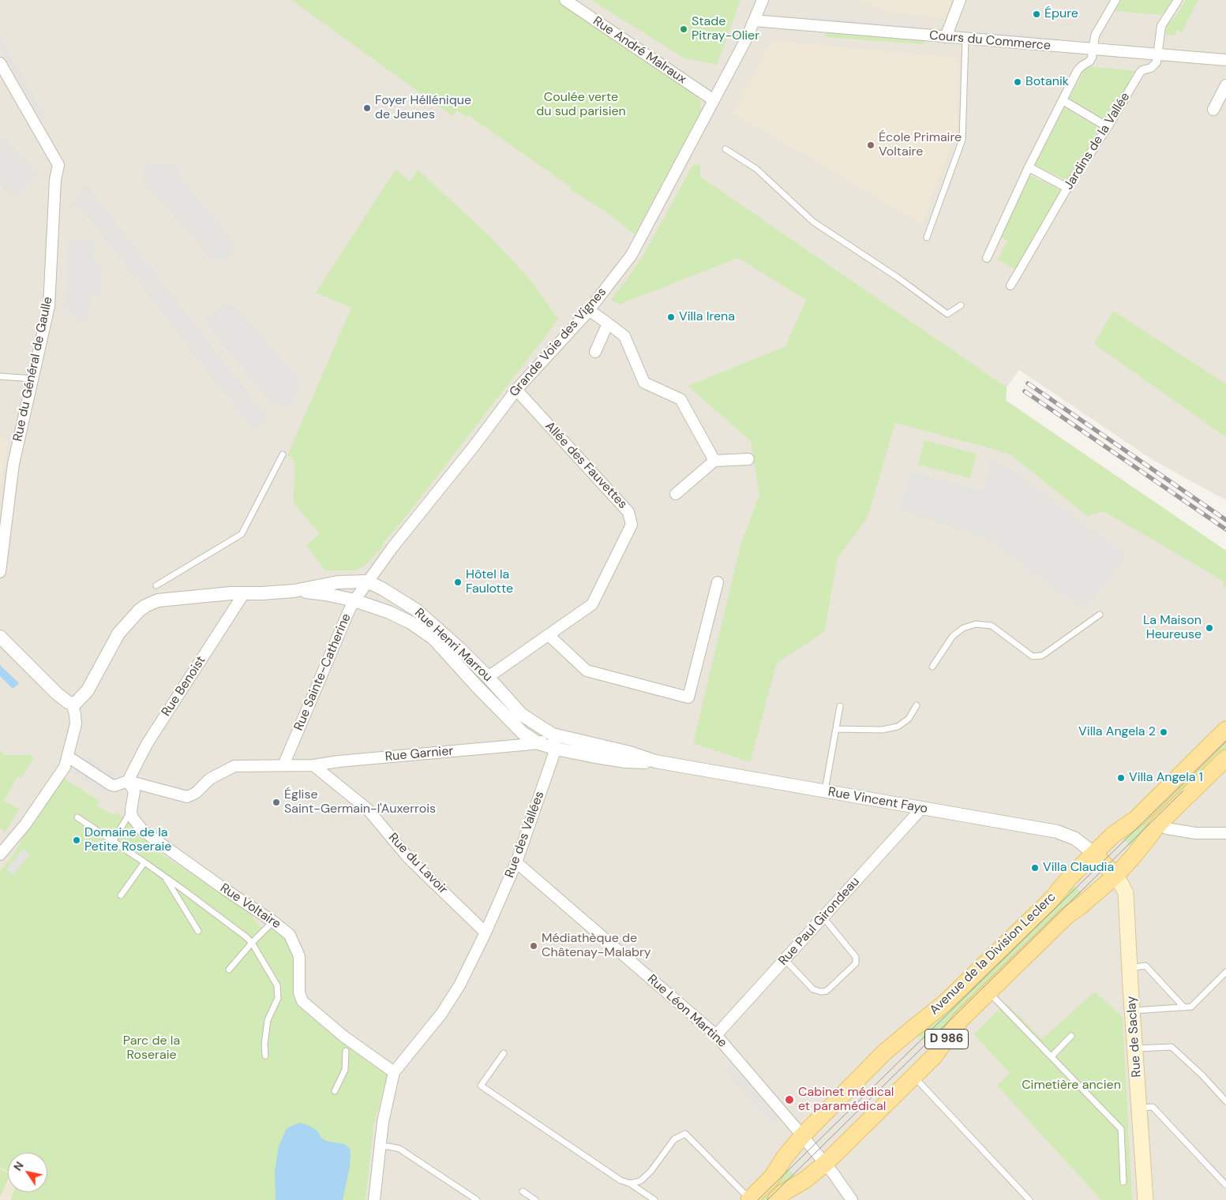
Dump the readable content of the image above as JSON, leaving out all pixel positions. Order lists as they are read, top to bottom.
{
  "streets": {
    "main road": ["Avenue de la Division Leclerc", "Rue de Saclay", "D 986"],
    "street": [
      "Cours du Commerce",
      "Rue André Malraux",
      "Jardins de la Vallée",
      "Grande Voie des Vignes",
      "Rue du Général de Gaulle",
      "Allée des Fauvettes",
      "Rue Henri Marrou",
      "Rue Sainte-Catherine",
      "Rue Benoist",
      "Rue Garnier",
      "Rue Vincent Fayo",
      "Rue des Vallées",
      "Rue du Lavoir",
      "Rue Voltaire",
      "Rue Paul Girondeau",
      "Rue Léon Martine"
    ]
  },
  "crossings": [
    ["Cours du Commerce", "Jardins de la Vallée"],
    ["Cours du Commerce", "Grande Voie des Vignes"],
    ["Rue André Malraux", "Grande Voie des Vignes"],
    ["Grande Voie des Vignes", "Allée des Fauvettes"],
    ["Grande Voie des Vignes", "Rue Henri Marrou"],
    ["Grande Voie des Vignes", "Rue Sainte-Catherine"],
    ["Allée des Fauvettes", "Rue Henri Marrou"],
    ["Rue Henri Marrou", "Rue Sainte-Catherine"],
    ["Rue Henri Marrou", "Rue Benoist"],
    ["Rue Henri Marrou", "Rue Garnier"],
    ["Rue Henri Marrou", "Rue Vincent Fayo"],
    ["Rue Sainte-Catherine", "Rue Garnier"],
    ["Rue Benoist", "Rue Garnier"],
    ["Rue Garnier", "Rue Vincent Fayo"],
    ["Rue Garnier", "Rue du Lavoir"],
    ["Rue Vincent Fayo", "Rue des Vallées"],
    ["Rue Vincent Fayo", "Rue Paul Girondeau"],
    ["Rue Vincent Fayo", "Avenue de la Division Leclerc"],
    ["Rue des Vallées", "Rue du Lavoir"],
    ["Rue des Vallées", "Rue Voltaire"],
    ["Rue des Vallées", "Rue Léon Martine"],
    ["Rue Paul Girondeau", "Rue Léon Martine"],
    ["Avenue de la Division Leclerc", "Rue Léon Martine"],
    ["Avenue de la Division Leclerc", "Rue de Saclay"]
  ],
  "parks": ["Coulée verte du sud parisien", "Parc de la Roseraie", "Cimetière ancien"],
  "places": [
    "Épure",
    "Stade Pitray-Olier",
    "Botanik",
    "Foyer Héllénique de Jeunes",
    "École Primaire Voltaire",
    "Villa Irena",
    "Hôtel la Faulotte",
    "La Maison Heureuse",
    "Villa Angela 2",
    "Villa Angela 1",
    "Église Saint-Germain-l'Auxerrois",
    "Domaine de la Petite Roseraie",
    "Villa Claudia",
    "Médiathèque de Châtenay-Malabry",
    "Cabinet médical et paramédical"
  ],
  "north": "top left"
}
